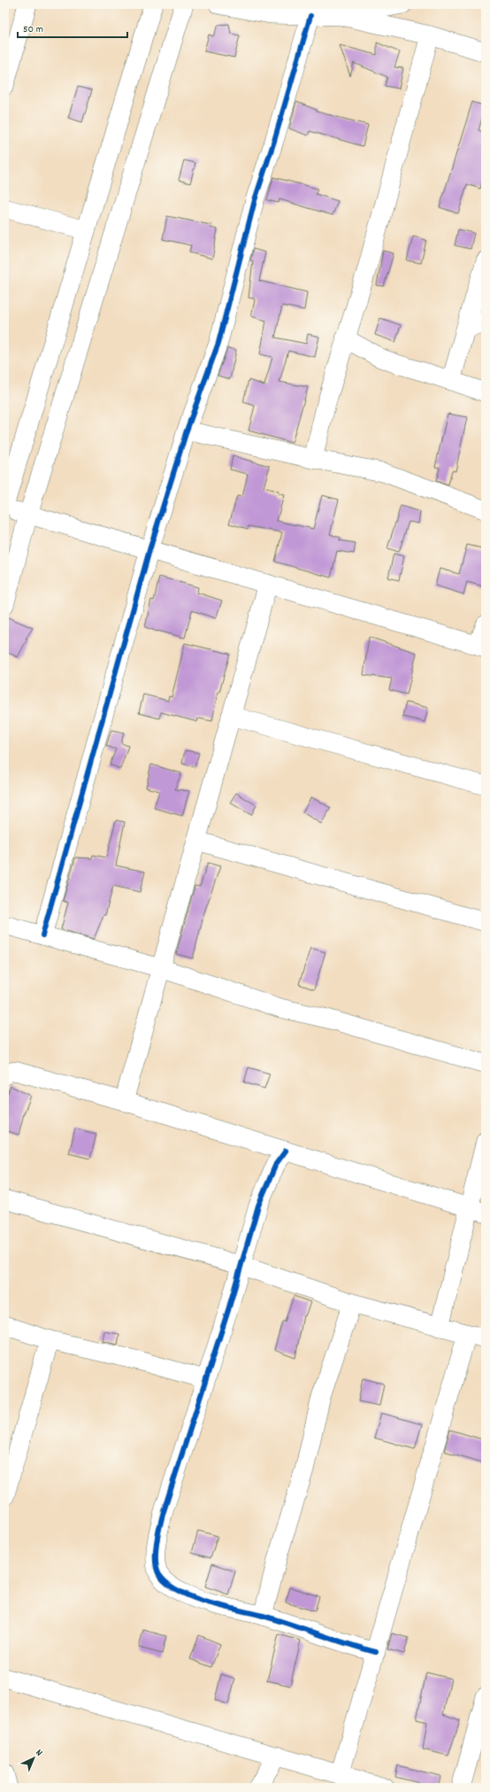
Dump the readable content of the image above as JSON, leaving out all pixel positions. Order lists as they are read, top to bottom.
{
  "scale_bar": "50 m",
  "north": "top right"
}
